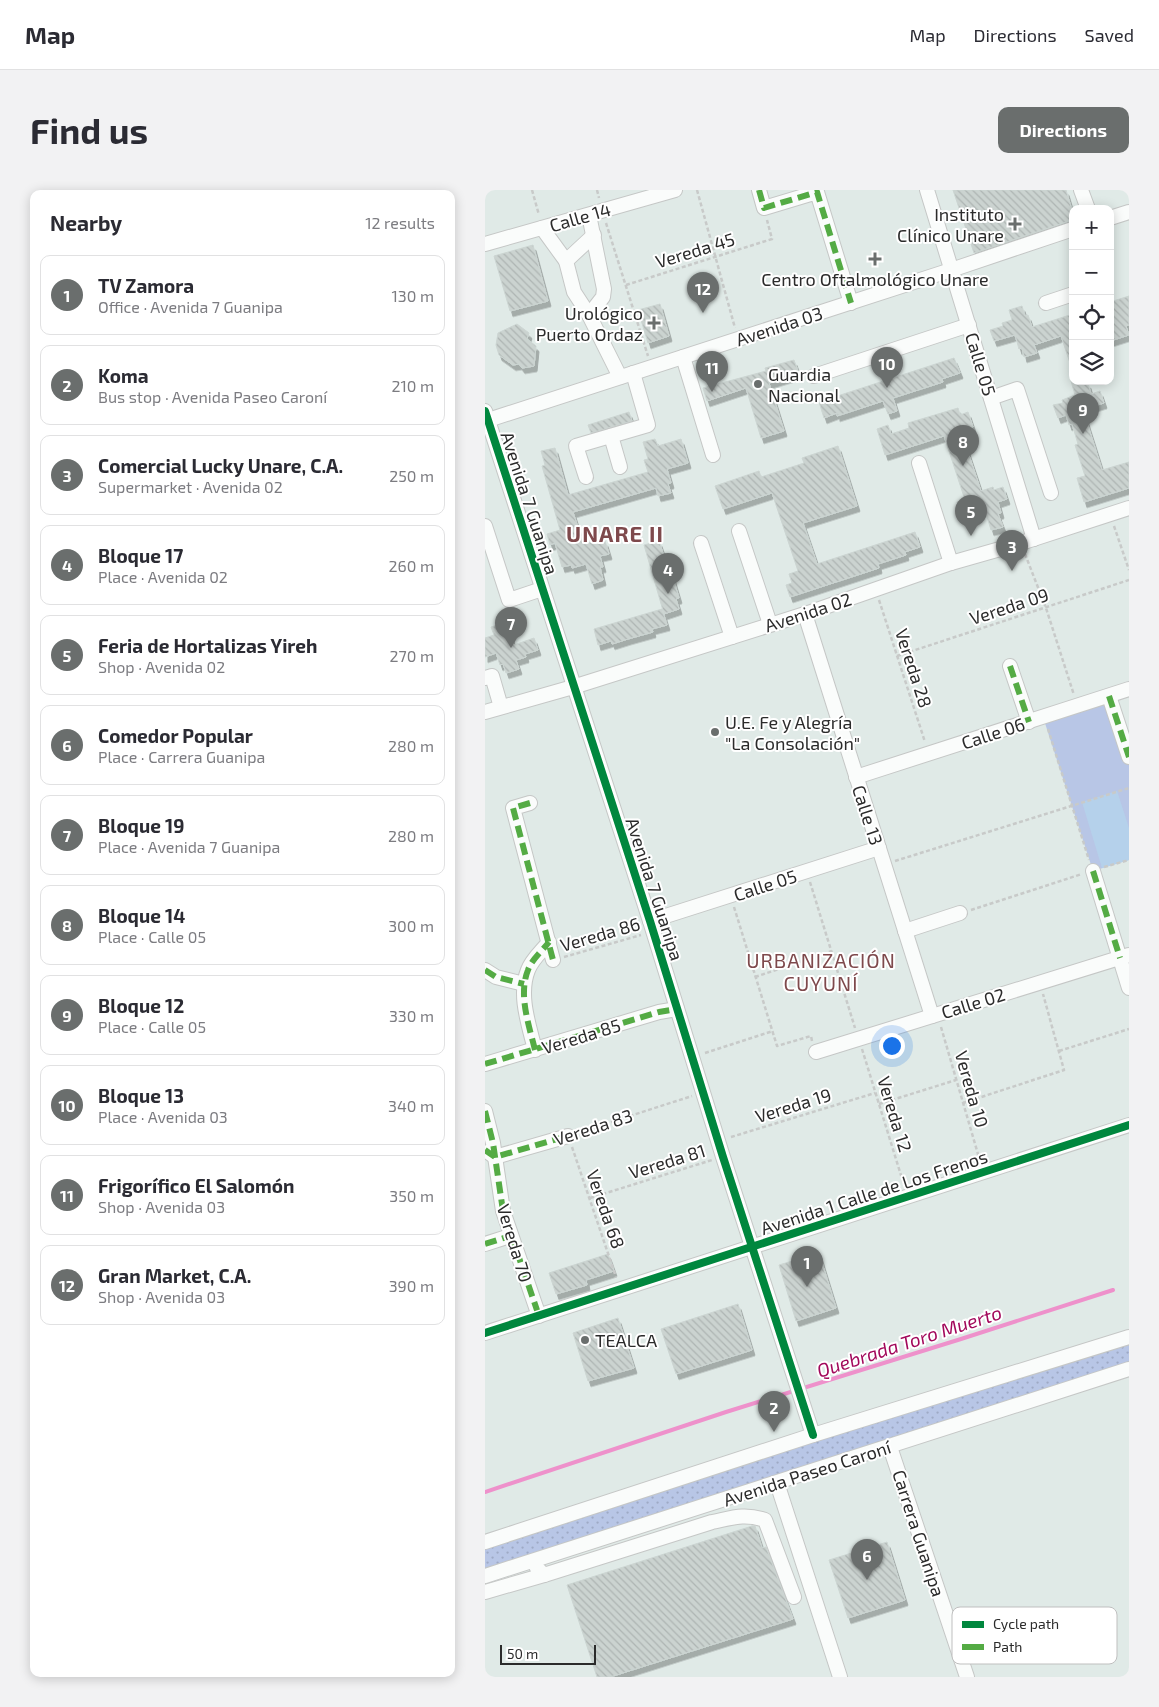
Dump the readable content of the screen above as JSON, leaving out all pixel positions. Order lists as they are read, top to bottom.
{
  "streets": {
    "street": [
      "Calle 14",
      "Avenida 03",
      "Calle 05",
      "Avenida 7 Guanipa",
      "Avenida 02",
      "Calle 06",
      "Calle 13",
      "Calle 02",
      "Vereda 85",
      "Vereda 83",
      "Avenida 1 Calle de Los Frenos",
      "Vereda 70",
      "Avenida Paseo Caroní",
      "Carrera Guanipa"
    ],
    "path": [
      "Vereda 45",
      "Vereda 09",
      "Vereda 28",
      "Vereda 86",
      "Vereda 10",
      "Vereda 19",
      "Vereda 12",
      "Vereda 81",
      "Vereda 68"
    ]
  },
  "crossings": [
    ["Avenida 03", "Calle 05"],
    ["Avenida 03", "Avenida 7 Guanipa"],
    ["Calle 05", "Avenida 7 Guanipa"],
    ["Calle 05", "Avenida 02"],
    ["Calle 05", "Calle 13"],
    ["Calle 05", "Vereda 86"],
    ["Calle 05", "Vereda 12"],
    ["Avenida 7 Guanipa", "Avenida 02"],
    ["Avenida 7 Guanipa", "Vereda 86"],
    ["Avenida 7 Guanipa", "Vereda 85"],
    ["Avenida 7 Guanipa", "Vereda 19"],
    ["Avenida 7 Guanipa", "Vereda 83"],
    ["Avenida 7 Guanipa", "Vereda 81"],
    ["Avenida 7 Guanipa", "Avenida 1 Calle de Los Frenos"],
    ["Avenida 7 Guanipa", "Avenida Paseo Caroní"],
    ["Vereda 09", "Vereda 28"],
    ["Avenida 02", "Vereda 28"],
    ["Avenida 02", "Calle 13"],
    ["Vereda 28", "Calle 06"],
    ["Calle 06", "Calle 13"],
    ["Calle 13", "Calle 02"],
    ["Calle 13", "Vereda 10"],
    ["Calle 02", "Vereda 10"],
    ["Calle 02", "Vereda 12"],
    ["Vereda 10", "Avenida 1 Calle de Los Frenos"],
    ["Vereda 19", "Vereda 12"],
    ["Vereda 12", "Avenida 1 Calle de Los Frenos"],
    ["Vereda 83", "Vereda 68"],
    ["Vereda 83", "Vereda 70"],
    ["Vereda 81", "Vereda 68"],
    ["Avenida 1 Calle de Los Frenos", "Vereda 68"],
    ["Avenida 1 Calle de Los Frenos", "Vereda 70"],
    ["Avenida Paseo Caroní", "Carrera Guanipa"]
  ],
  "districts": ["UNARE II", "URBANIZACIÓN CUYUNÍ"],
  "water": ["Quebrada Toro Muerto"],
  "places": {
    "health": ["Instituto Clínico Unare", "Centro Oftalmológico Unare", "Urológico Puerto Ordaz"],
    "other": ["Guardia Nacional", "U.E. Fe y Alegría \"La Consolación\"", "TEALCA"]
  },
  "legend": ["Cycle path", "Path"],
  "scale_bar": "50 m",
  "page": {
    "header": "Map",
    "nav": ["Map", "Directions", "Saved"],
    "buttons": "Directions",
    "title": "Find us",
    "heading": ["Nearby", "12 results"],
    "map_buttons": ["+", "−"],
    "list": [
      {
        "mark": "1",
        "name": "TV Zamora",
        "note": "Office · Avenida 7 Guanipa",
        "value": "130 m"
      },
      {
        "mark": "2",
        "name": "Koma",
        "note": "Bus stop · Avenida Paseo Caroní",
        "value": "210 m"
      },
      {
        "mark": "3",
        "name": "Comercial Lucky Unare, C.A.",
        "note": "Supermarket · Avenida 02",
        "value": "250 m"
      },
      {
        "mark": "4",
        "name": "Bloque 17",
        "note": "Place · Avenida 02",
        "value": "260 m"
      },
      {
        "mark": "5",
        "name": "Feria de Hortalizas Yireh",
        "note": "Shop · Avenida 02",
        "value": "270 m"
      },
      {
        "mark": "6",
        "name": "Comedor Popular",
        "note": "Place · Carrera Guanipa",
        "value": "280 m"
      },
      {
        "mark": "7",
        "name": "Bloque 19",
        "note": "Place · Avenida 7 Guanipa",
        "value": "280 m"
      },
      {
        "mark": "8",
        "name": "Bloque 14",
        "note": "Place · Calle 05",
        "value": "300 m"
      },
      {
        "mark": "9",
        "name": "Bloque 12",
        "note": "Place · Calle 05",
        "value": "330 m"
      },
      {
        "mark": "10",
        "name": "Bloque 13",
        "note": "Place · Avenida 03",
        "value": "340 m"
      },
      {
        "mark": "11",
        "name": "Frigorífico El Salomón",
        "note": "Shop · Avenida 03",
        "value": "350 m"
      },
      {
        "mark": "12",
        "name": "Gran Market, C.A.",
        "note": "Shop · Avenida 03",
        "value": "390 m"
      }
    ],
    "pins": [
      "12",
      "10",
      "11",
      "9",
      "8",
      "5",
      "3",
      "4",
      "7",
      "1",
      "2",
      "6"
    ],
    "scale": "50 m"
  }
}
